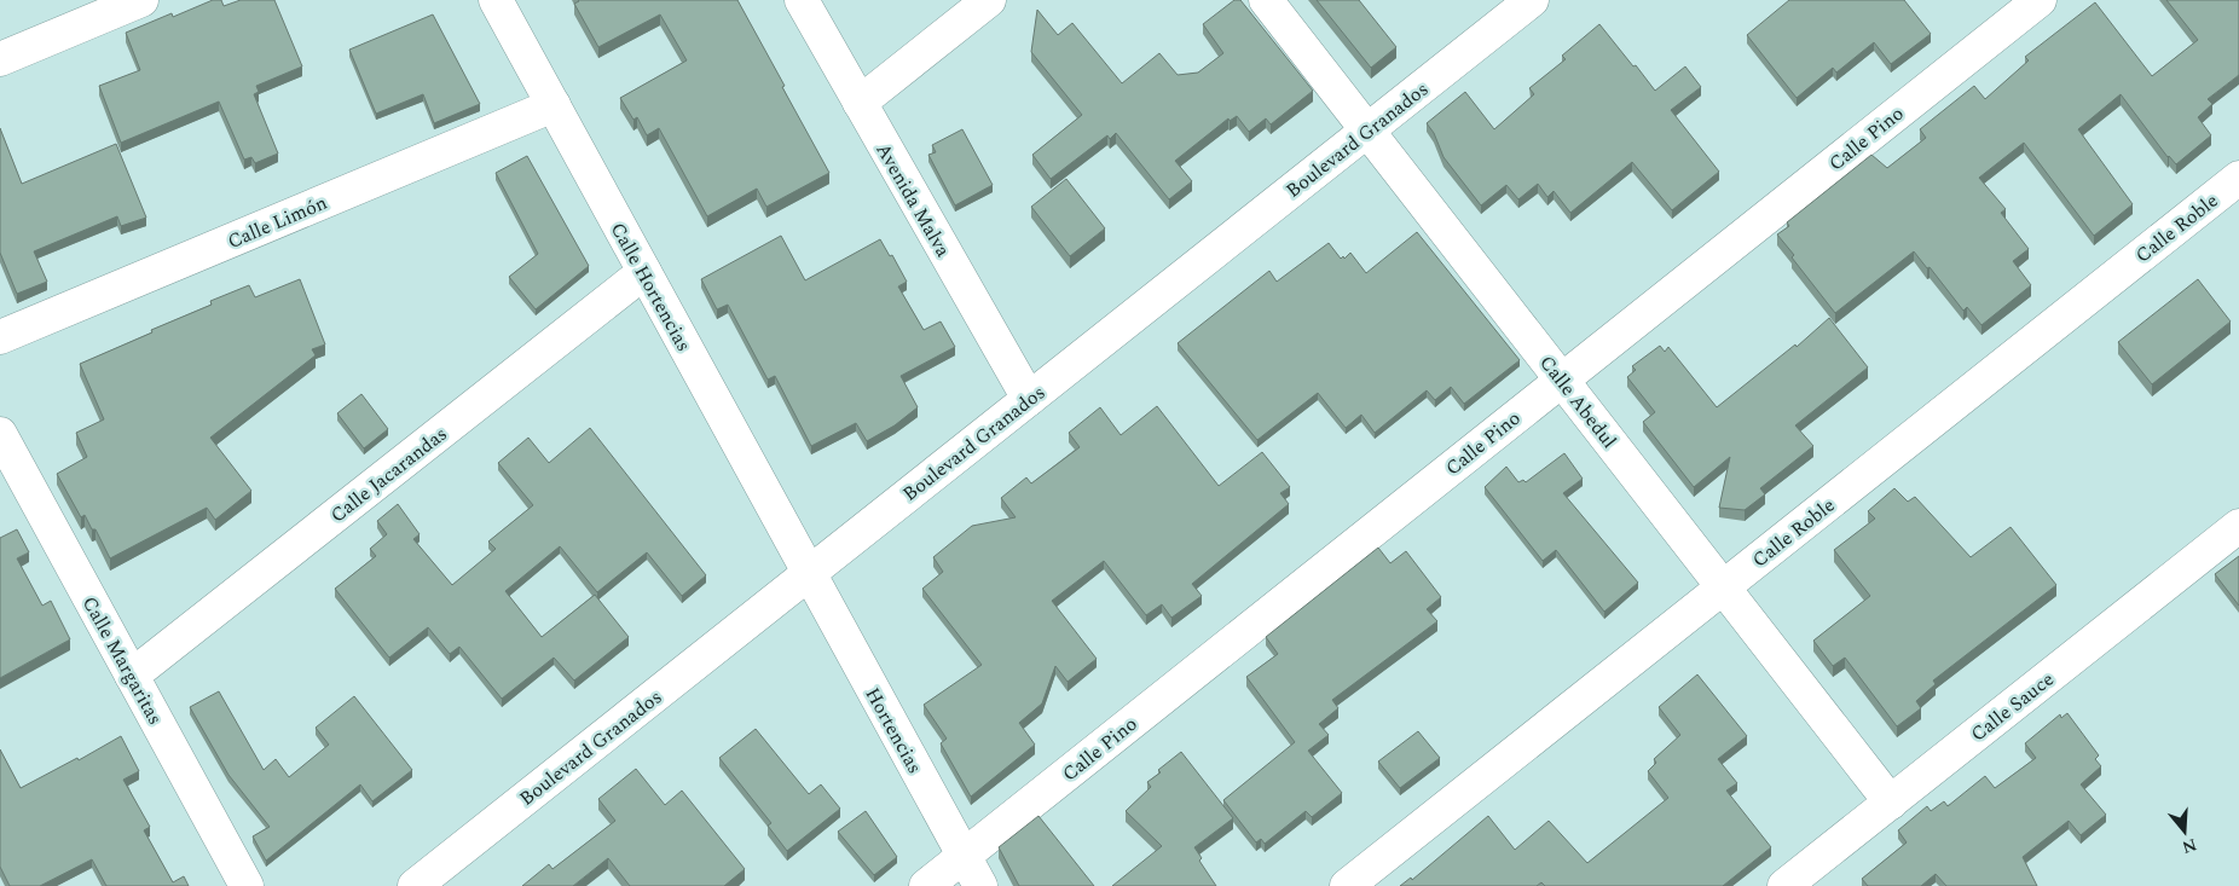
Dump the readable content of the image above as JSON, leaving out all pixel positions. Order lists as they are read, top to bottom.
{
  "streets": {
    "street": [
      "Calle Pino",
      "Boulevard Granados",
      "Avenida Malva",
      "Calle Limón",
      "Calle Roble",
      "Calle Hortencias",
      "Calle Abedul",
      "Calle Jacarandas",
      "Calle Margaritas",
      "Calle Sauce",
      "Hortencias"
    ]
  },
  "crossings": [
    ["Calle Pino", "Calle Abedul"],
    ["Calle Pino", "Hortencias"],
    ["Boulevard Granados", "Avenida Malva"],
    ["Boulevard Granados", "Calle Hortencias"],
    ["Boulevard Granados", "Calle Abedul"],
    ["Boulevard Granados", "Hortencias"],
    ["Calle Limón", "Calle Hortencias"],
    ["Calle Roble", "Calle Abedul"],
    ["Calle Hortencias", "Calle Jacarandas"],
    ["Calle Hortencias", "Hortencias"],
    ["Calle Abedul", "Calle Sauce"],
    ["Calle Jacarandas", "Calle Margaritas"]
  ],
  "north": "bottom"
}
